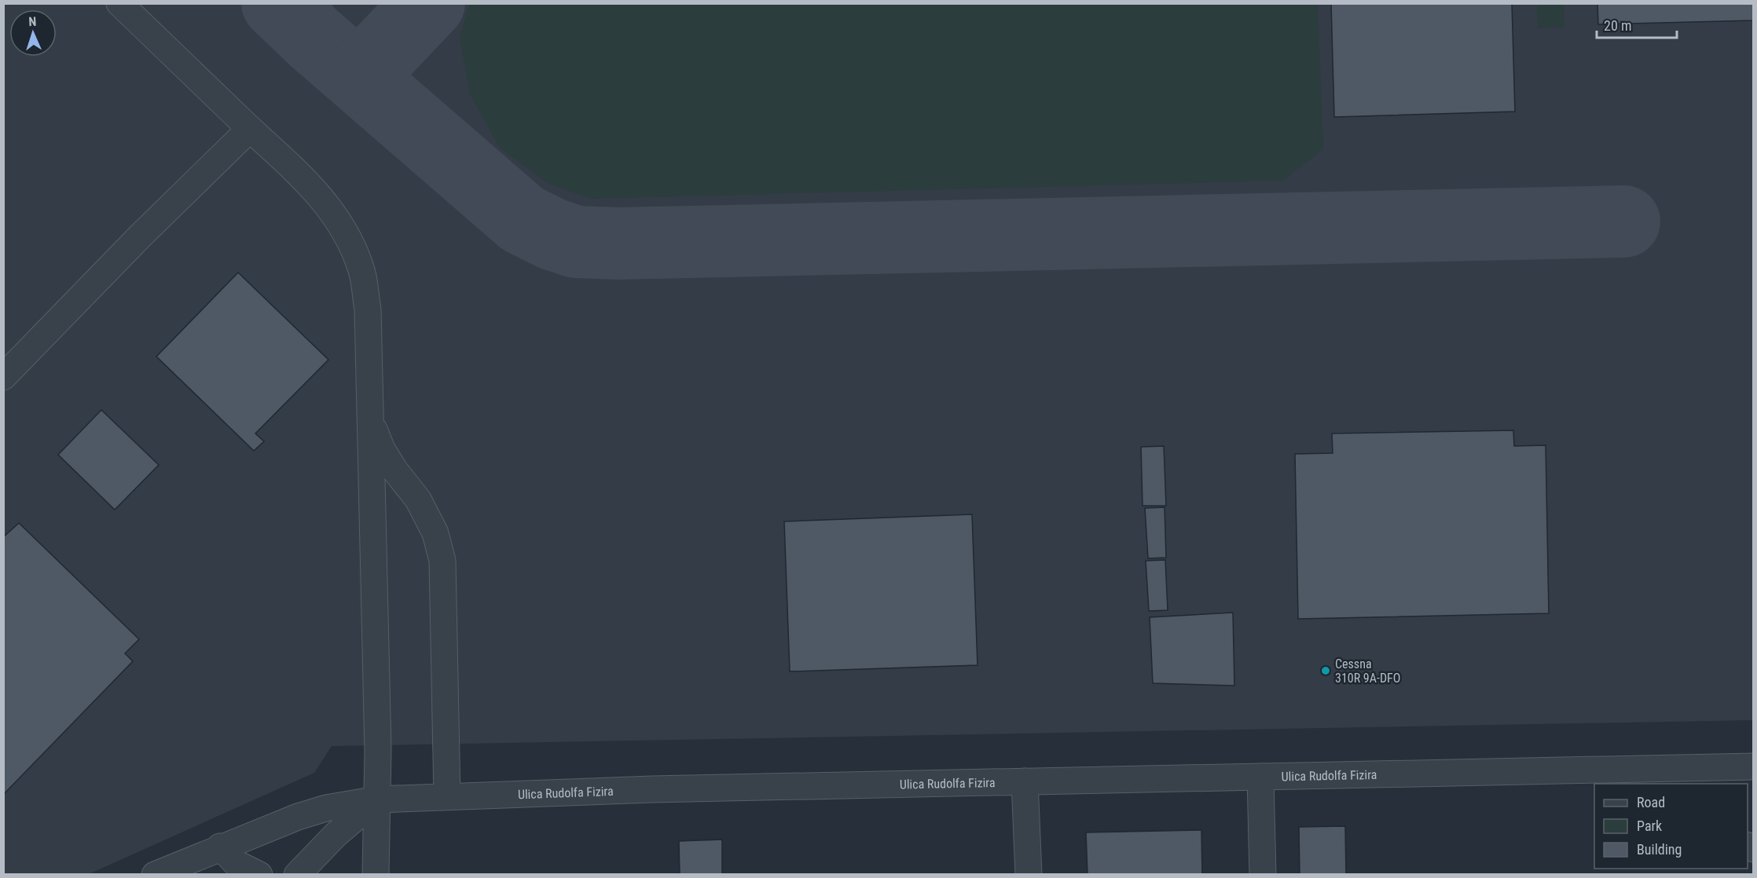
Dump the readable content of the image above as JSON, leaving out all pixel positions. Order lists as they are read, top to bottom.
{
  "streets": {
    "street": ["Ulica Rudolfa Fizira"]
  },
  "places": ["Cessna 310R 9A-DFO"],
  "legend": ["Road", "Park", "Building"],
  "scale_bar": "20 m",
  "north": "top"
}
